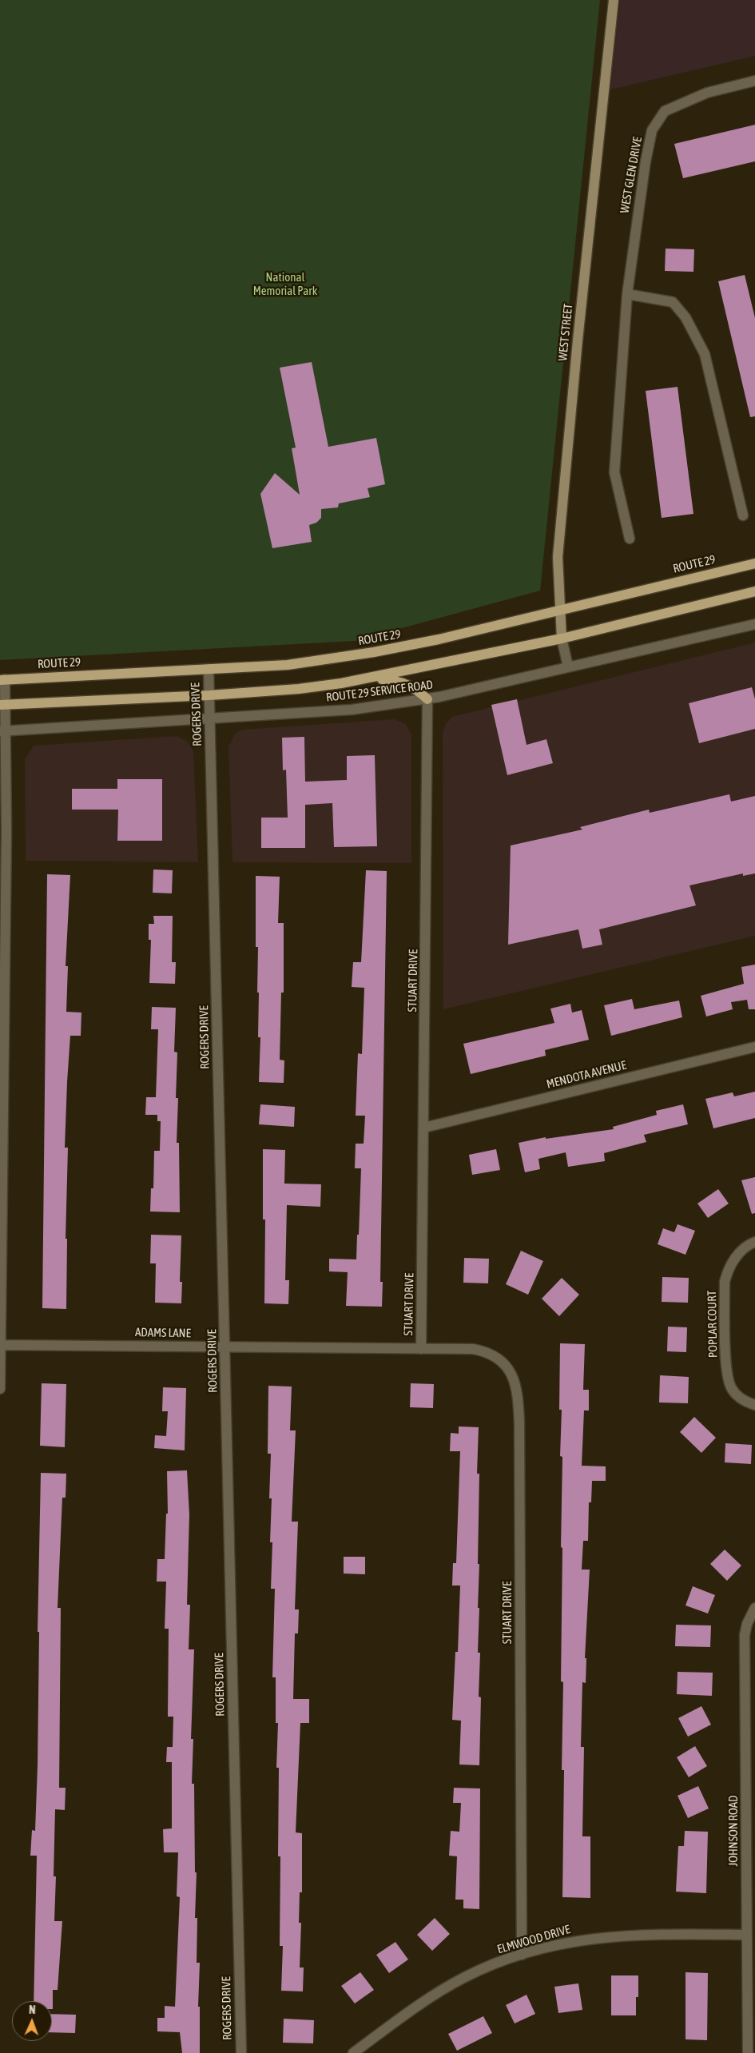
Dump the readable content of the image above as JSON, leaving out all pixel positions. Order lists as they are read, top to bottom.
{
  "streets": {
    "main road": ["WEST STREET", "ROUTE 29"],
    "street": [
      "WEST GLEN DRIVE",
      "ROUTE 29 SERVICE ROAD",
      "ROGERS DRIVE",
      "STUART DRIVE",
      "MENDOTA AVENUE",
      "POPLAR COURT",
      "ADAMS LANE",
      "JOHNSON ROAD",
      "ELMWOOD DRIVE"
    ]
  },
  "crossings": [
    ["WEST STREET", "ROUTE 29"],
    ["WEST STREET", "ROUTE 29 SERVICE ROAD"],
    ["ROUTE 29", "ROGERS DRIVE"],
    ["ROUTE 29 SERVICE ROAD", "ROGERS DRIVE"],
    ["ROUTE 29 SERVICE ROAD", "STUART DRIVE"],
    ["ROGERS DRIVE", "ADAMS LANE"],
    ["STUART DRIVE", "MENDOTA AVENUE"],
    ["STUART DRIVE", "ADAMS LANE"],
    ["STUART DRIVE", "ELMWOOD DRIVE"],
    ["JOHNSON ROAD", "ELMWOOD DRIVE"]
  ],
  "parks": ["National Memorial Park"],
  "north": "top"
}
